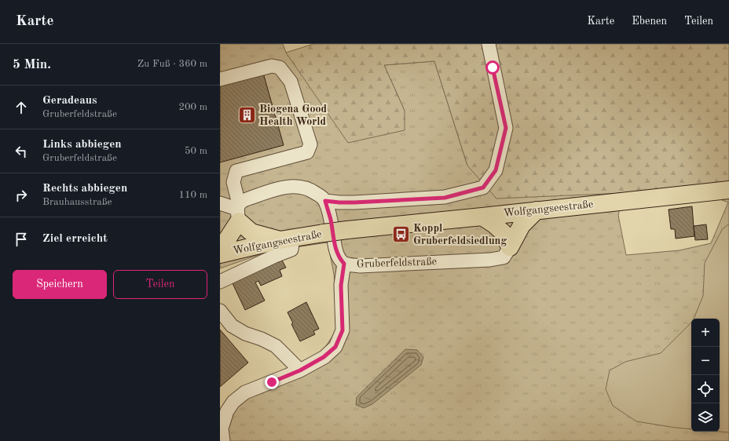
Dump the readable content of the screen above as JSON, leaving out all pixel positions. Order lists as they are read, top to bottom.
{
  "streets": {
    "main road": ["Wolfgangseestraße"],
    "street": ["Gruberfeldstraße"]
  },
  "places": {
    "building": ["Biogena Good Health World"],
    "bus stop": ["Koppl Gruberfeldsiedlung"]
  },
  "page": {
    "header": "Karte",
    "nav": ["Karte", "Ebenen", "Teilen"],
    "heading": ["5 Min.", "Zu Fuß · 360 m"],
    "list": [
      ["Geradeaus", "Gruberfeldstraße", "200 m"],
      ["Links abbiegen", "Gruberfeldstraße", "50 m"],
      ["Rechts abbiegen", "Brauhausstraße", "110 m"],
      "Ziel erreicht"
    ],
    "buttons": ["Speichern", "Teilen"],
    "map_buttons": ["+", "−"]
  }
}
